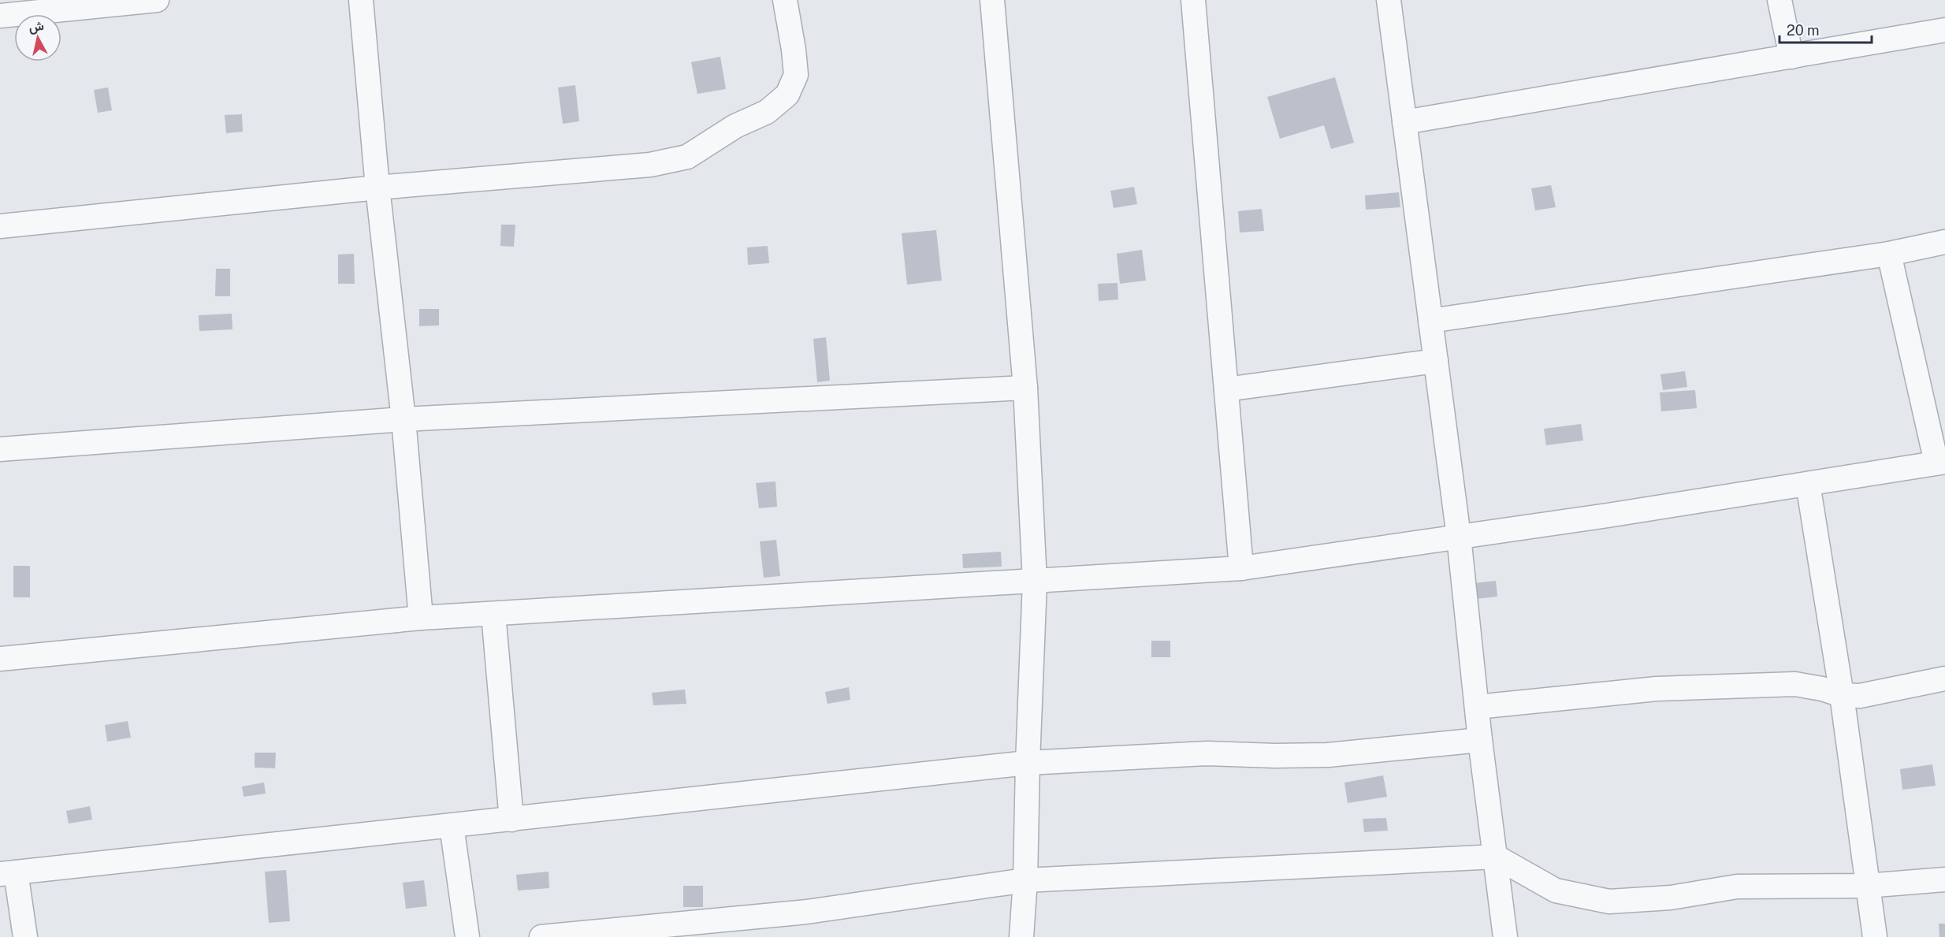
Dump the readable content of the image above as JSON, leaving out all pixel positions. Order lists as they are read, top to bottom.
{
  "scale_bar": "20 m",
  "north": "top"
}
